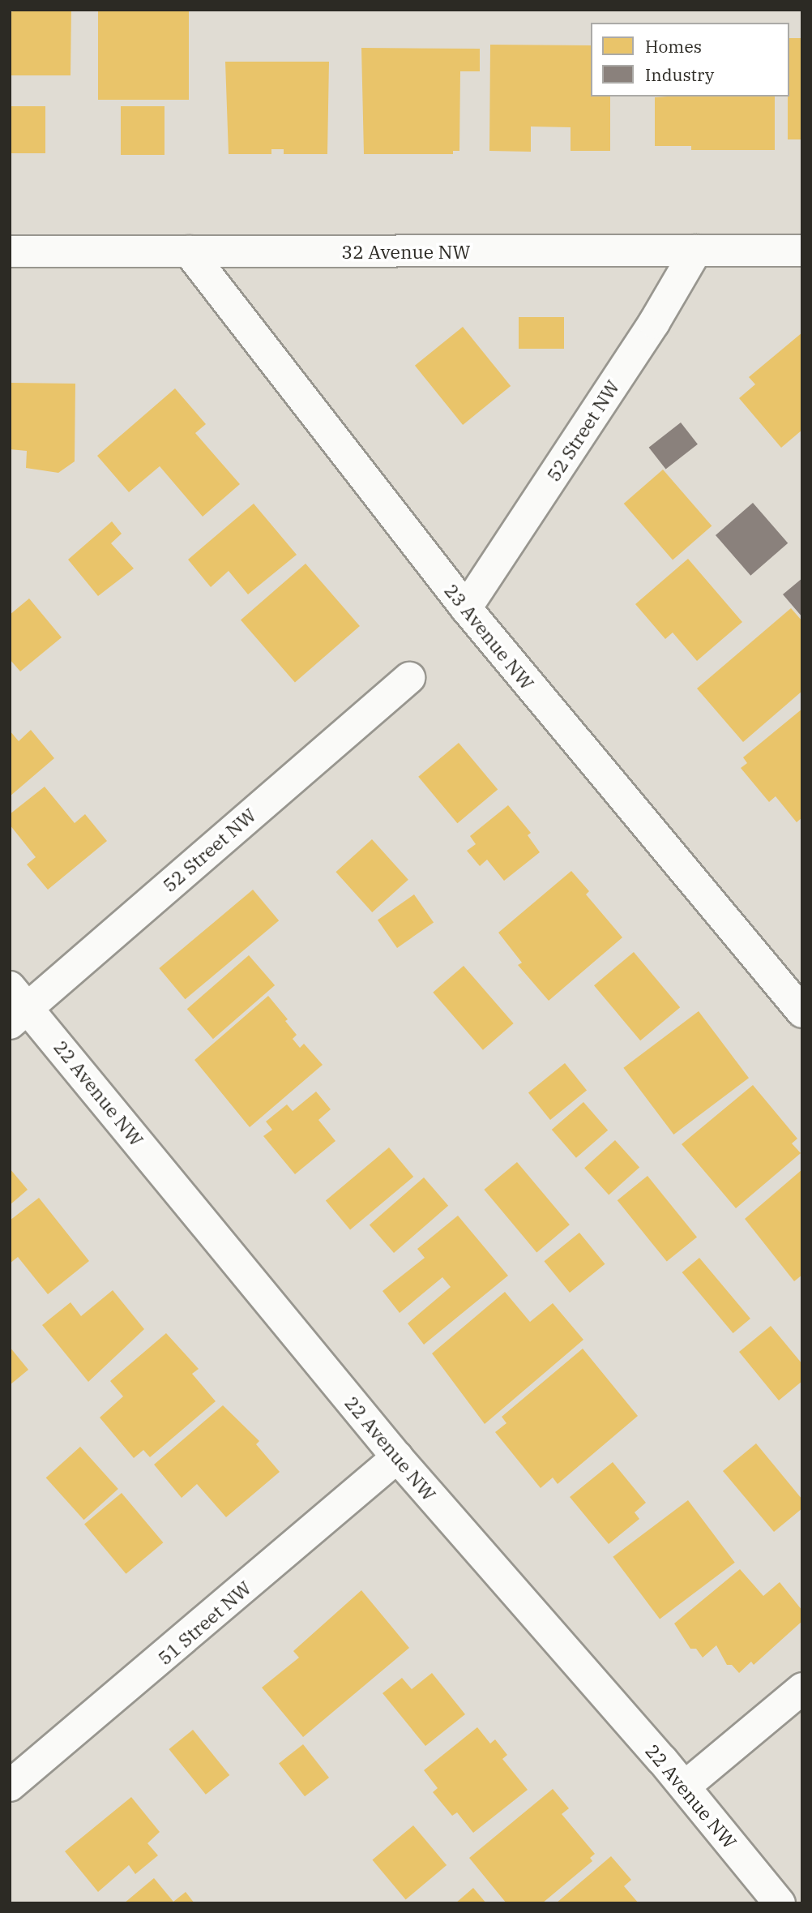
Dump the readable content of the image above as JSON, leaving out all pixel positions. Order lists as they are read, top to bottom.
{
  "streets": {
    "street": [
      "32 Avenue NW",
      "52 Street NW",
      "23 Avenue NW",
      "22 Avenue NW",
      "51 Street NW"
    ]
  },
  "crossings": [
    ["32 Avenue NW", "52 Street NW"],
    ["32 Avenue NW", "23 Avenue NW"],
    ["52 Street NW", "23 Avenue NW"],
    ["52 Street NW", "22 Avenue NW"],
    ["22 Avenue NW", "51 Street NW"]
  ],
  "legend": ["Homes", "Industry"]
}
